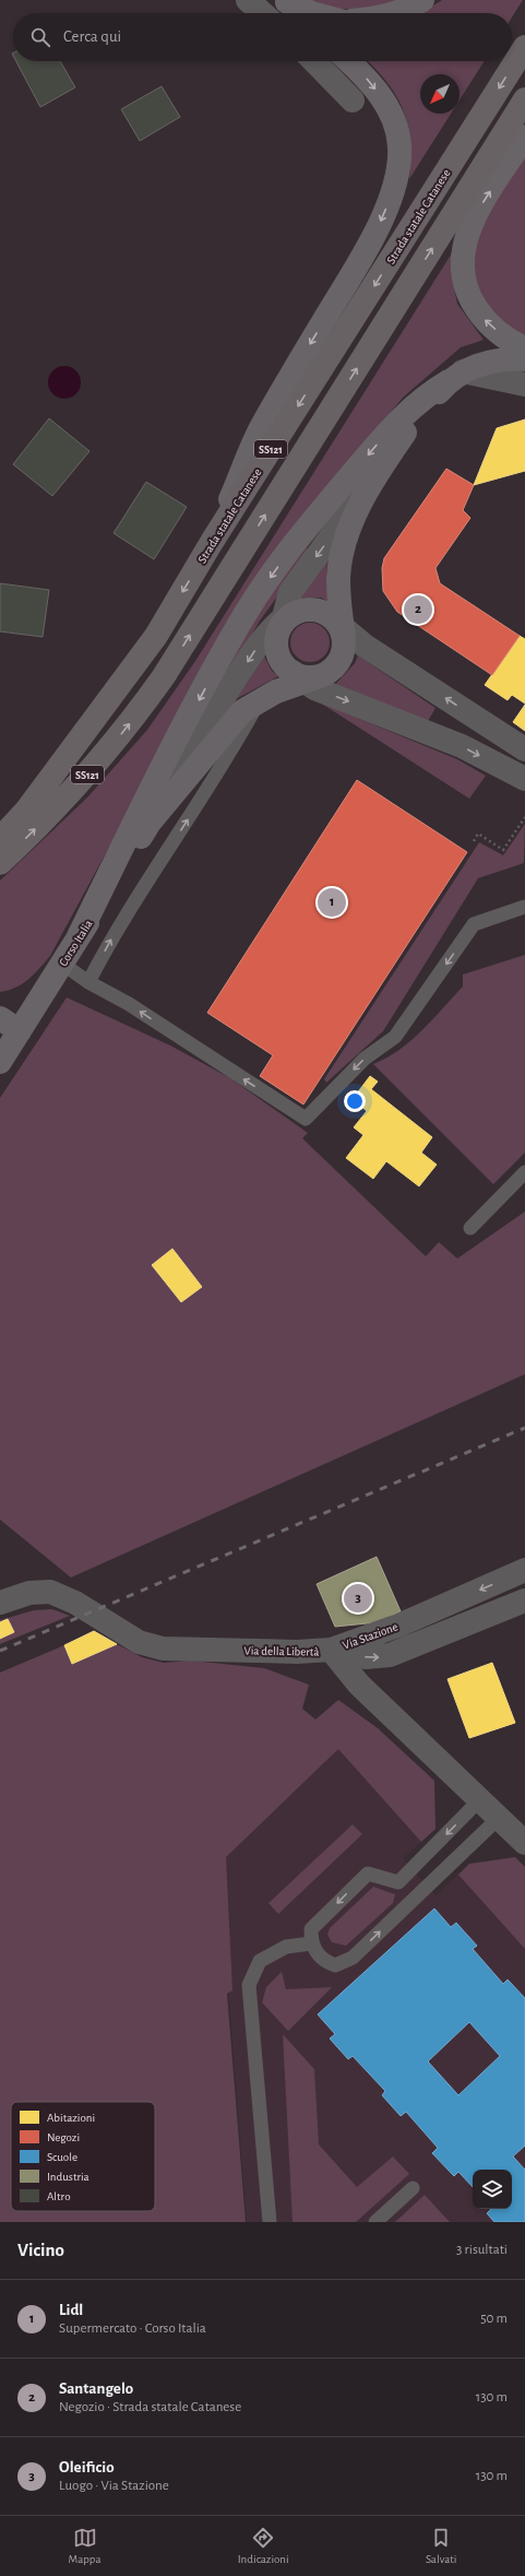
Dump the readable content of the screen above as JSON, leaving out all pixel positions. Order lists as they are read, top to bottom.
{
  "streets": {
    "main road": ["Strada statale Catanese", "SS121", "Corso Italia"],
    "street": ["Via Stazione", "Via della Libertà"]
  },
  "crossings": [
    ["Via Stazione", "Via della Libertà"]
  ],
  "legend": [
    "Abitazioni",
    "Negozi",
    "Scuole",
    "Industria",
    "Altro"
  ],
  "north": "bottom left",
  "page": {
    "search": "Cerca qui",
    "pins": ["2", "1", "3"],
    "heading": ["Vicino", "3 risultati"],
    "list": [
      {
        "mark": "1",
        "name": "Lidl",
        "note": "Supermercato · Corso Italia",
        "value": "50 m"
      },
      {
        "mark": "2",
        "name": "Santangelo",
        "note": "Negozio · Strada statale Catanese",
        "value": "130 m"
      },
      {
        "mark": "3",
        "name": "Oleificio",
        "note": "Luogo · Via Stazione",
        "value": "130 m"
      }
    ],
    "nav": ["Mappa", "Indicazioni", "Salvati"]
  }
}
